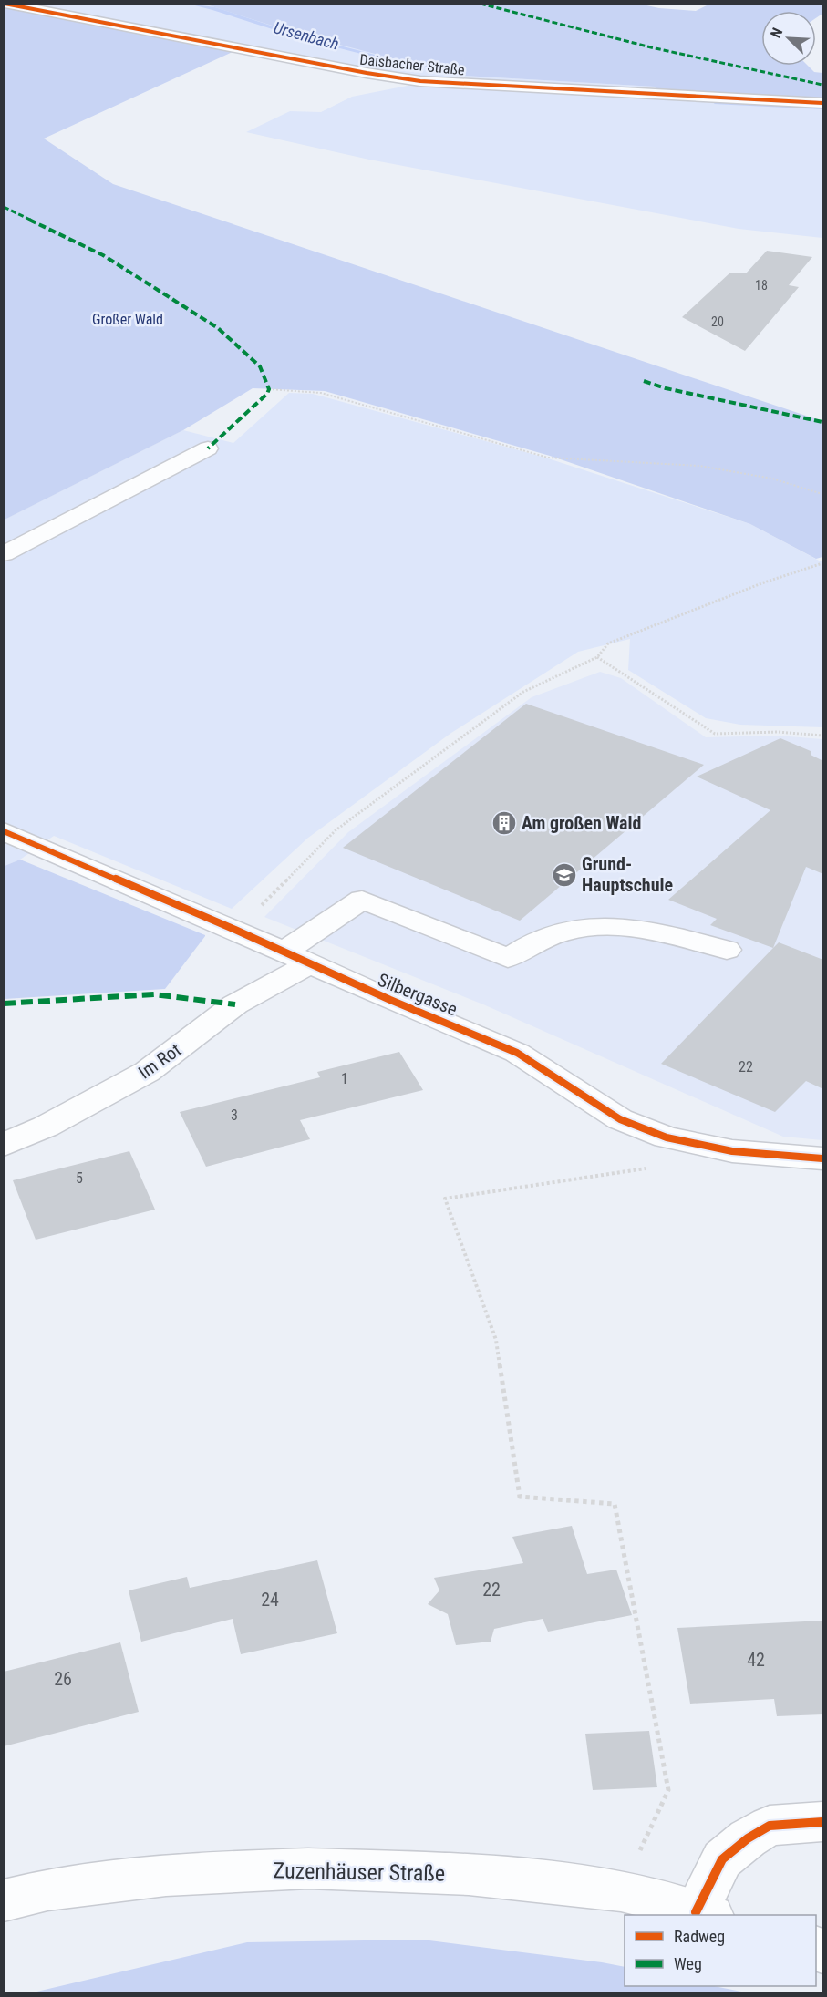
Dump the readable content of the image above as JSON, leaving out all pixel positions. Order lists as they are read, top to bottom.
{
  "streets": {
    "street": [
      "Daisbacher Straße",
      "Silbergasse",
      "Im Rot",
      "Zuzenhäuser Straße"
    ]
  },
  "crossings": [
    ["Silbergasse", "Im Rot"]
  ],
  "water": ["Ursenbach"],
  "parks": ["Großer Wald"],
  "places": {
    "building": ["Am großen Wald"],
    "school or university": ["Grund- Hauptschule"]
  },
  "house_numbers": [
    "18",
    "20",
    "22",
    "1",
    "3",
    "5",
    "22",
    "24",
    "42",
    "26"
  ],
  "legend": ["Radweg", "Weg"],
  "north": "top left"
}
